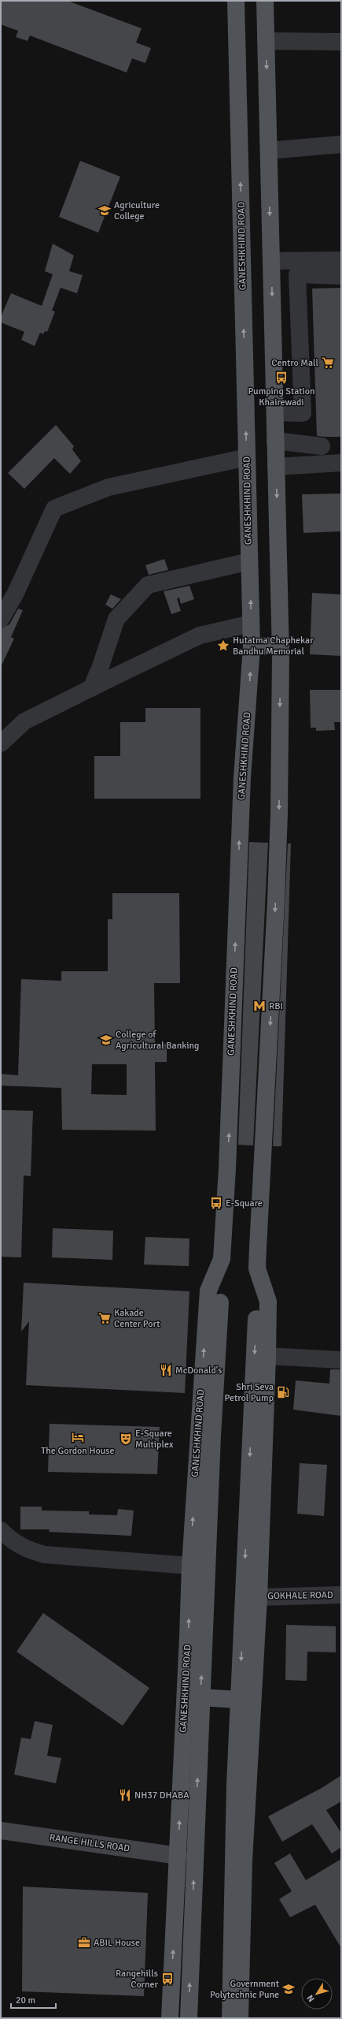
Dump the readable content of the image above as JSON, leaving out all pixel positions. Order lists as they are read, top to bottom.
{
  "streets": {
    "main road": ["GANESHKHIND ROAD", "RANGE HILLS ROAD"],
    "street": ["GOKHALE ROAD"]
  },
  "crossings": [
    ["GANESHKHIND ROAD", "RANGE HILLS ROAD"]
  ],
  "places": {
    "school or university": ["Agriculture College", "College of Agricultural Banking", "Government Polytechnic Pune"],
    "supermarket": ["Centro Mall", "Kakade Center Port"],
    "bus stop": ["Pumping Station Khairewadi", "E-Square", "Rangehills Corner"],
    "place": ["Hutatma Chaphekar Bandhu Memorial"],
    "metro station": ["RBI"],
    "restaurant": ["McDonald's", "NH37 DHABA"],
    "fuel station": ["Shri Seva Petrol Pump"],
    "hotel": ["The Gordon House"],
    "theatre": ["E-Square Multiplex"],
    "office": ["ABIL House"]
  },
  "scale_bar": "20 m",
  "north": "bottom left"
}
